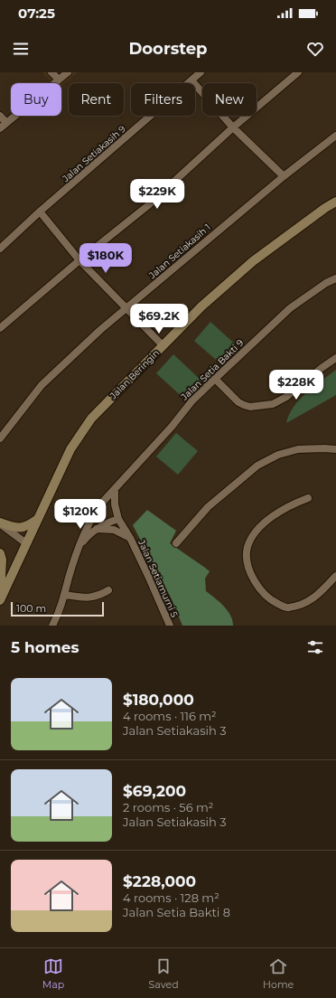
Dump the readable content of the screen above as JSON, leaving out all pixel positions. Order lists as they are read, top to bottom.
{
  "streets": {
    "street": [
      "Jalan Setiakasih 9",
      "Jalan Setiakasih 1",
      "Jalan Setia Bakti 9",
      "Jalan Beringin",
      "Jalan Setiamurni 5"
    ]
  },
  "crossings": [
    ["Jalan Setia Bakti 9", "Jalan Setiamurni 5"]
  ],
  "scale_bar": "100 m",
  "page": {
    "status": "07:25",
    "header": "Doorstep",
    "chip": [
      "Buy",
      "Rent",
      "Filters",
      "New"
    ],
    "price": [
      "$229K",
      "$180K",
      "$69.2K",
      "$228K",
      "$120K"
    ],
    "scale": "100 m",
    "heading": "5 homes",
    "list": [
      {
        "name": "$180,000",
        "note": "4 rooms · 116 m² · Jalan Setiakasih 3"
      },
      {
        "name": "$69,200",
        "note": "2 rooms · 56 m² · Jalan Setiakasih 3"
      },
      {
        "name": "$228,000",
        "note": "4 rooms · 128 m² · Jalan Setia Bakti 8"
      }
    ],
    "tabs": ["Map", "Saved", "Home"]
  }
}
